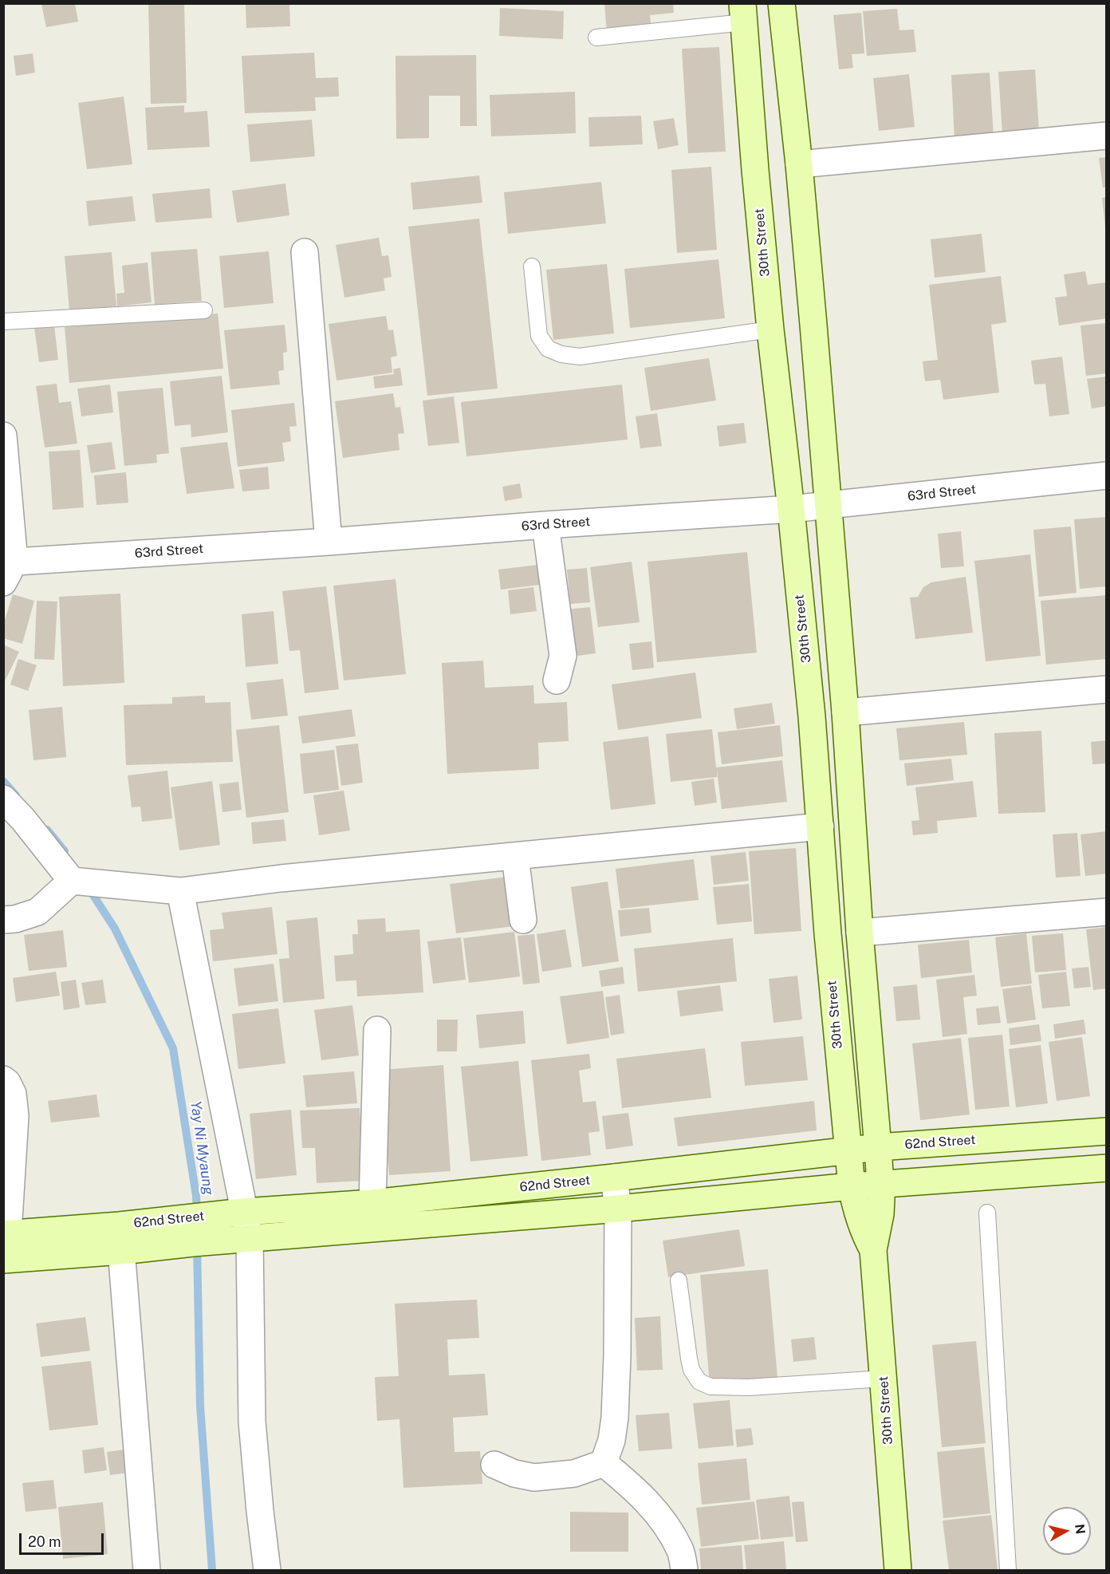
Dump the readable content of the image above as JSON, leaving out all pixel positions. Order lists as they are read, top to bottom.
{
  "streets": {
    "main road": ["30th Street", "62nd Street"],
    "street": ["63rd Street"]
  },
  "crossings": [
    ["30th Street", "63rd Street"],
    ["30th Street", "62nd Street"]
  ],
  "water": ["Yay Ni Myaung"],
  "scale_bar": "20 m",
  "north": "right"
}
